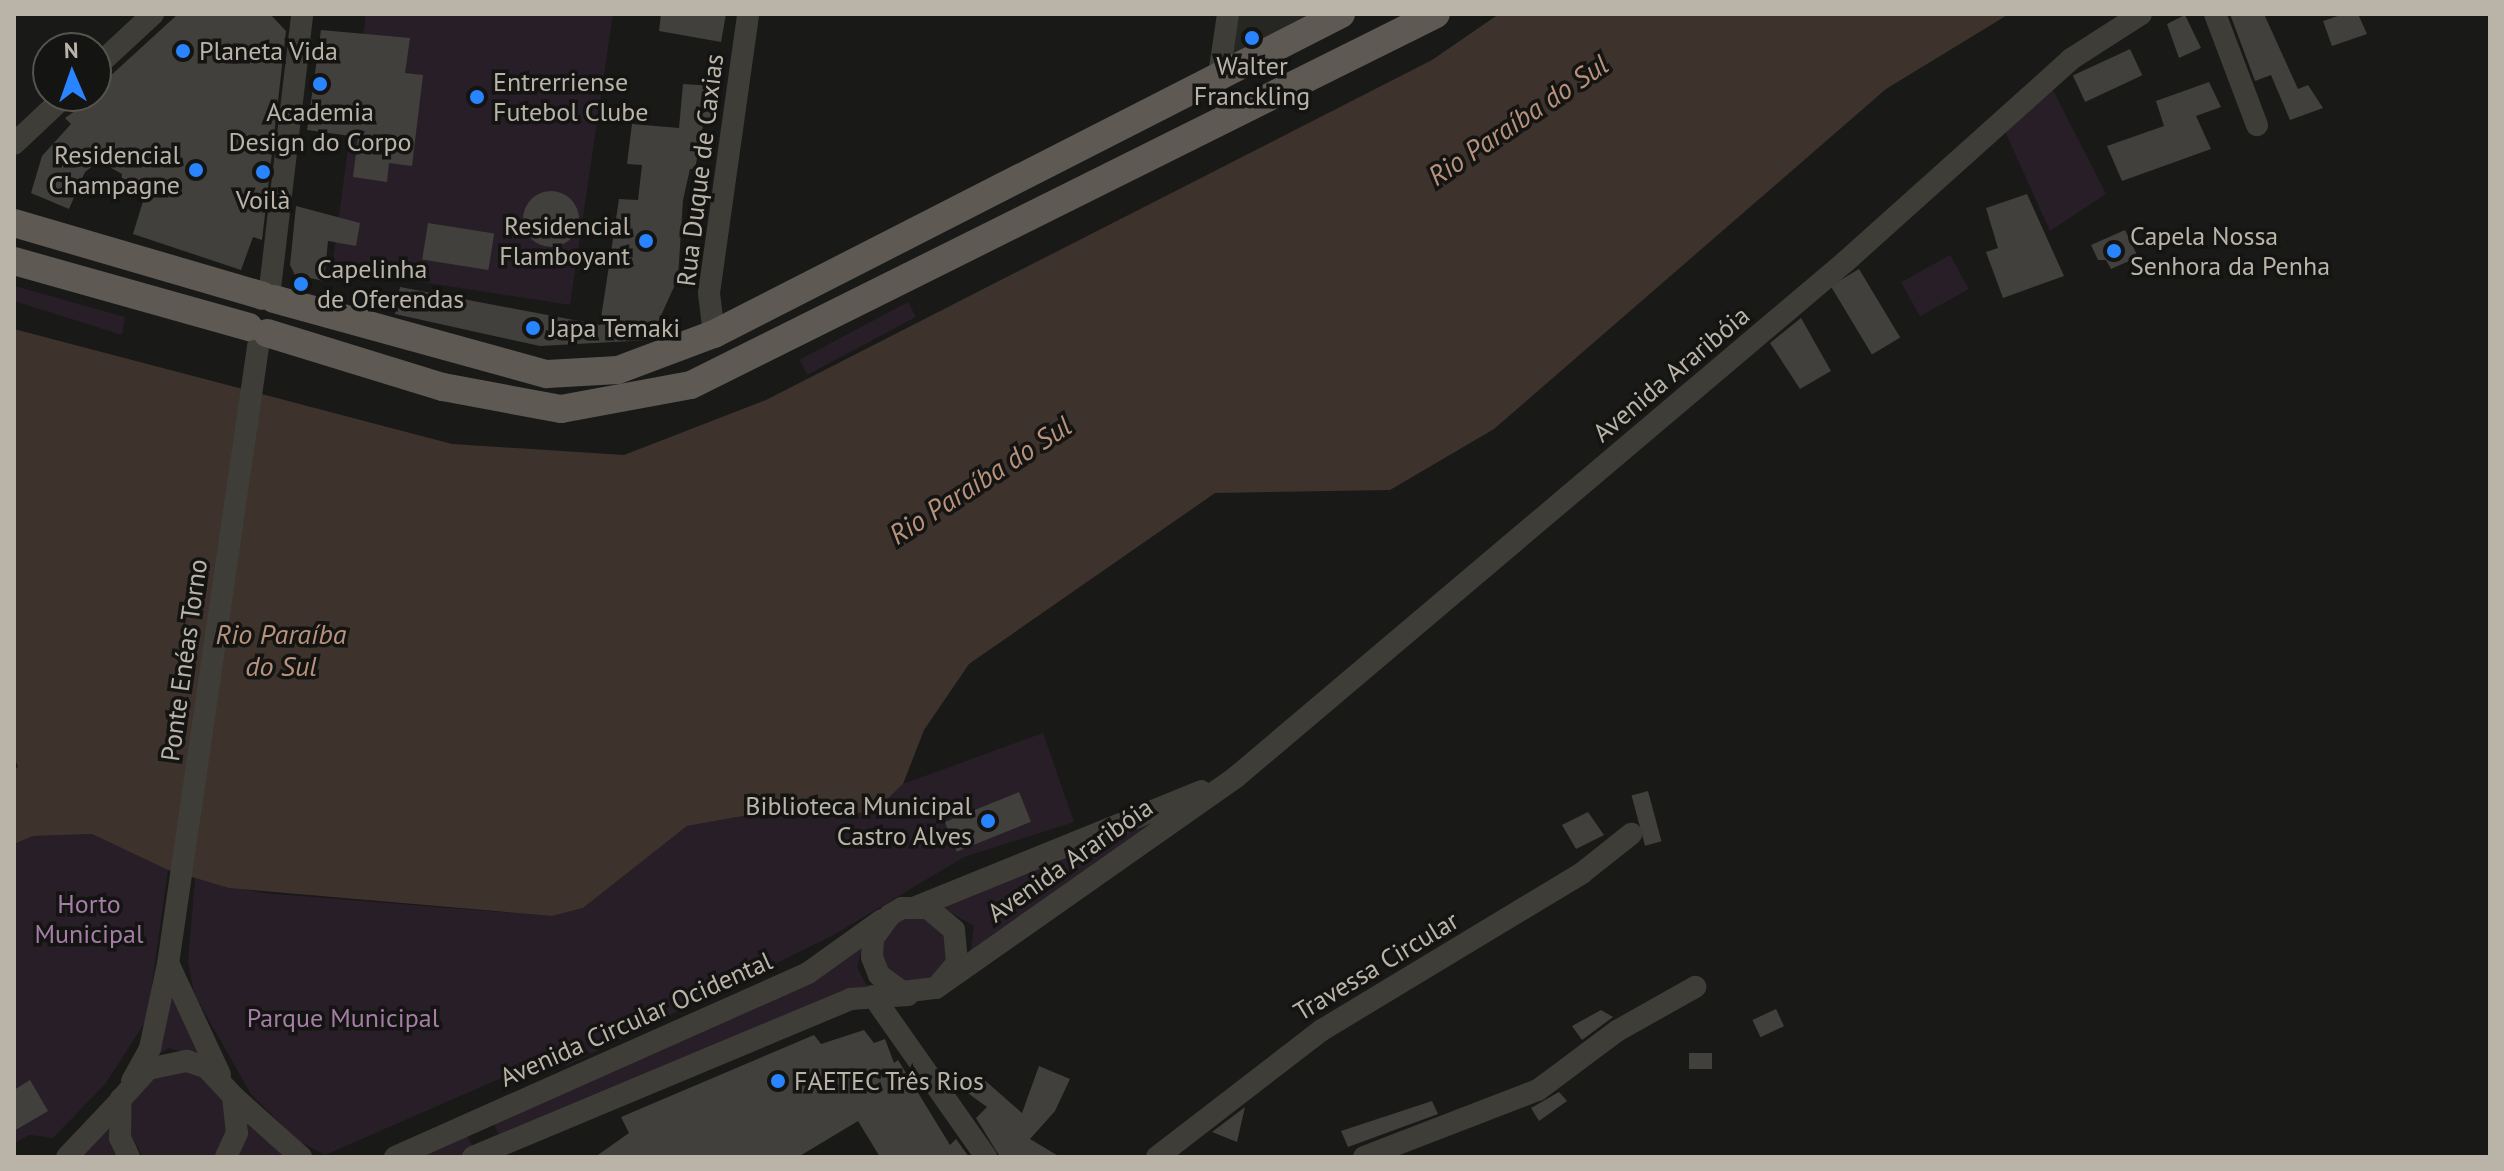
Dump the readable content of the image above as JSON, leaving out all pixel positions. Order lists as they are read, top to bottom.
{
  "streets": {
    "street": [
      "Rua Duque de Caxias",
      "Avenida Araribóia",
      "Ponte Enéas Torno",
      "Travessa Circular",
      "Avenida Circular Ocidental"
    ]
  },
  "crossings": [
    ["Avenida Araribóia", "Avenida Circular Ocidental"]
  ],
  "water": ["Rio Paraíba do Sul"],
  "parks": ["Horto Municipal", "Parque Municipal"],
  "places": [
    "Walter Franckling",
    "Planeta Vida",
    "Academia Design do Corpo",
    "Entrerriense Futebol Clube",
    "Residencial Champagne",
    "Voilà",
    "Residencial Flamboyant",
    "Capela Nossa Senhora da Penha",
    "Capelinha de Oferendas",
    "Japa Temaki",
    "Biblioteca Municipal Castro Alves",
    "FAETEC Três Rios"
  ],
  "north": "top"
}
